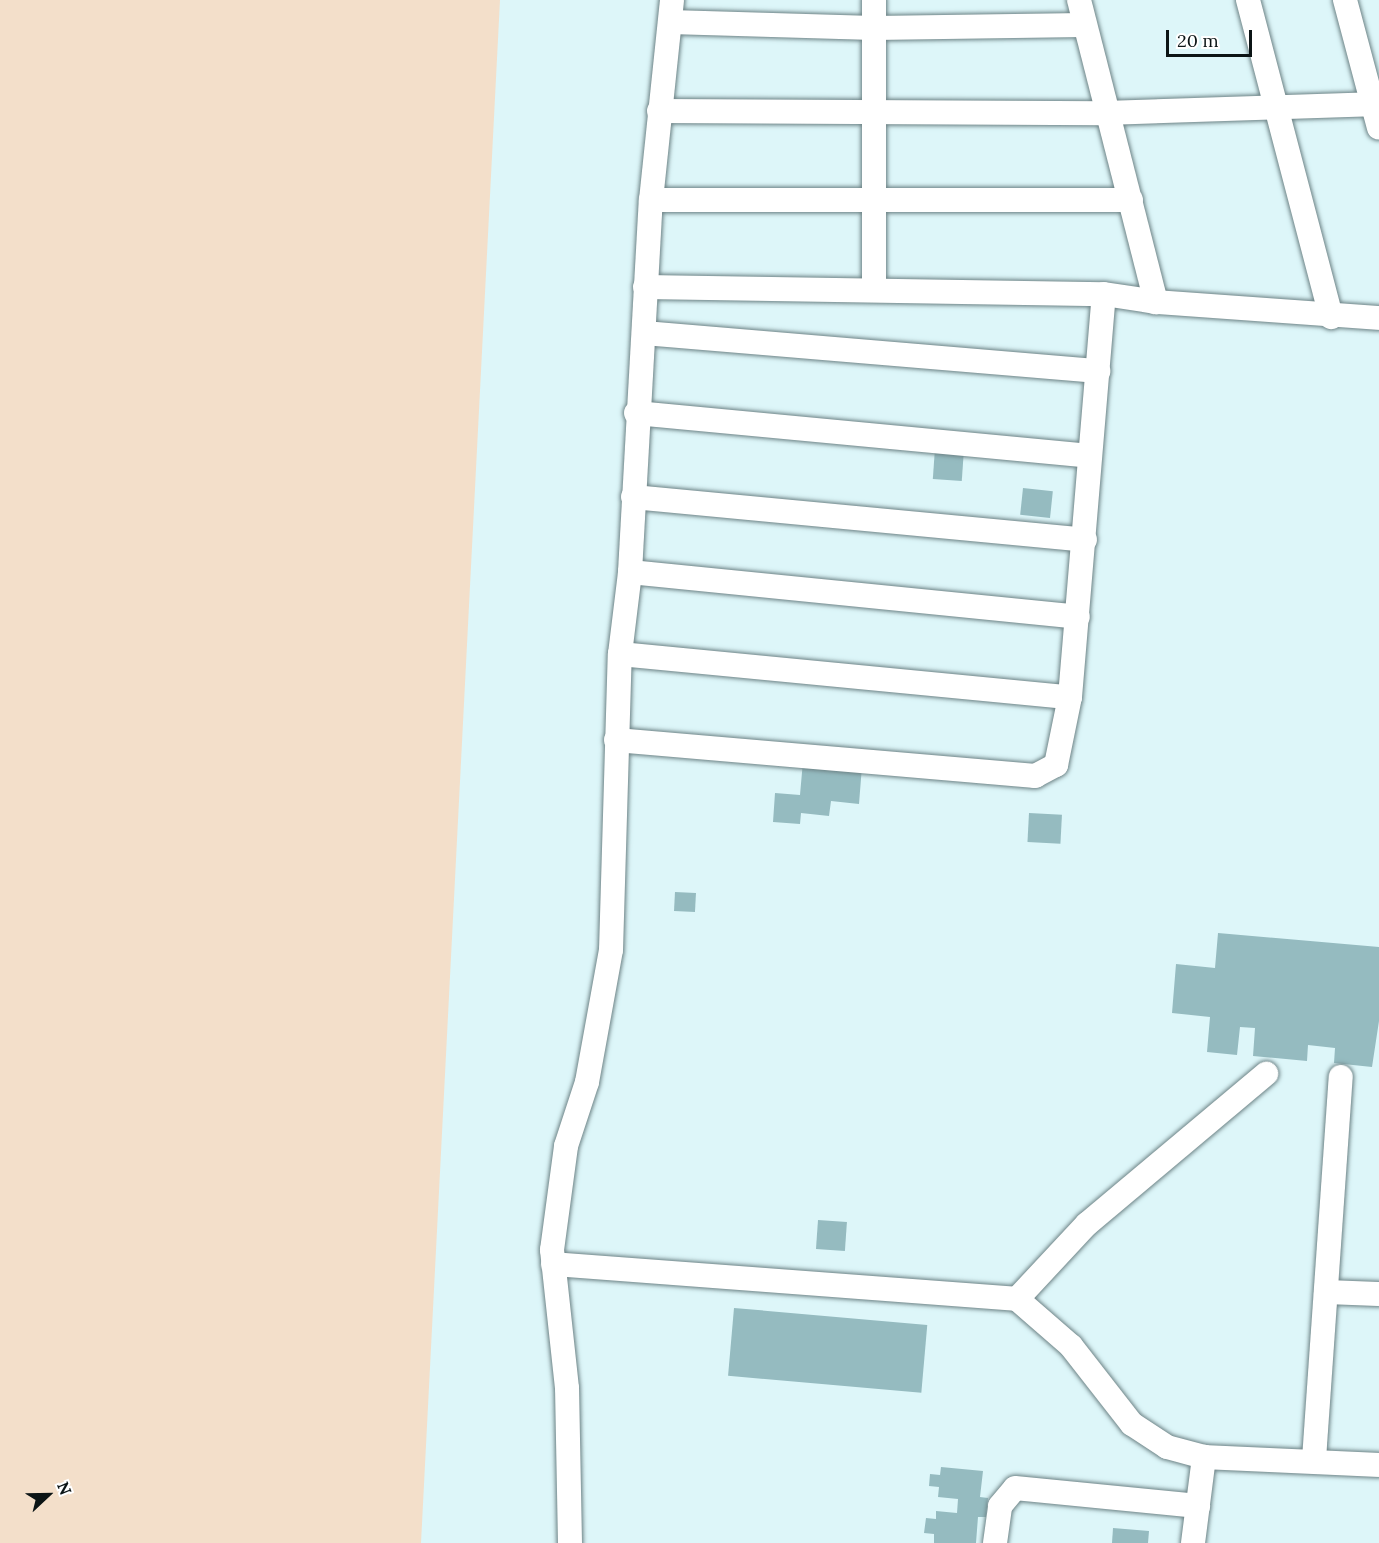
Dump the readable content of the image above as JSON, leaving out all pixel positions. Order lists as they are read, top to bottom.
{
  "scale_bar": "20 m",
  "north": "right"
}
